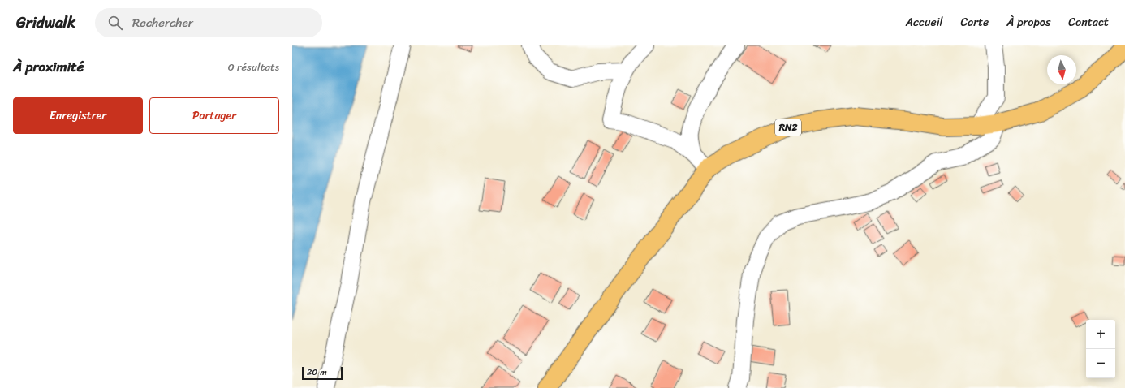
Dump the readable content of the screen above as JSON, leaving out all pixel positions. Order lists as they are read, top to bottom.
{
  "streets": {
    "highway": ["RN2"]
  },
  "scale_bar": "20 m",
  "north": "bottom",
  "page": {
    "header": "Gridwalk",
    "search": "Rechercher",
    "nav": [
      "Accueil",
      "Carte",
      "À propos",
      "Contact"
    ],
    "heading": ["À proximité", "0 résultats"],
    "buttons": ["Enregistrer", "Partager"],
    "map_buttons": ["+", "−"],
    "scale": "20 m"
  }
}
